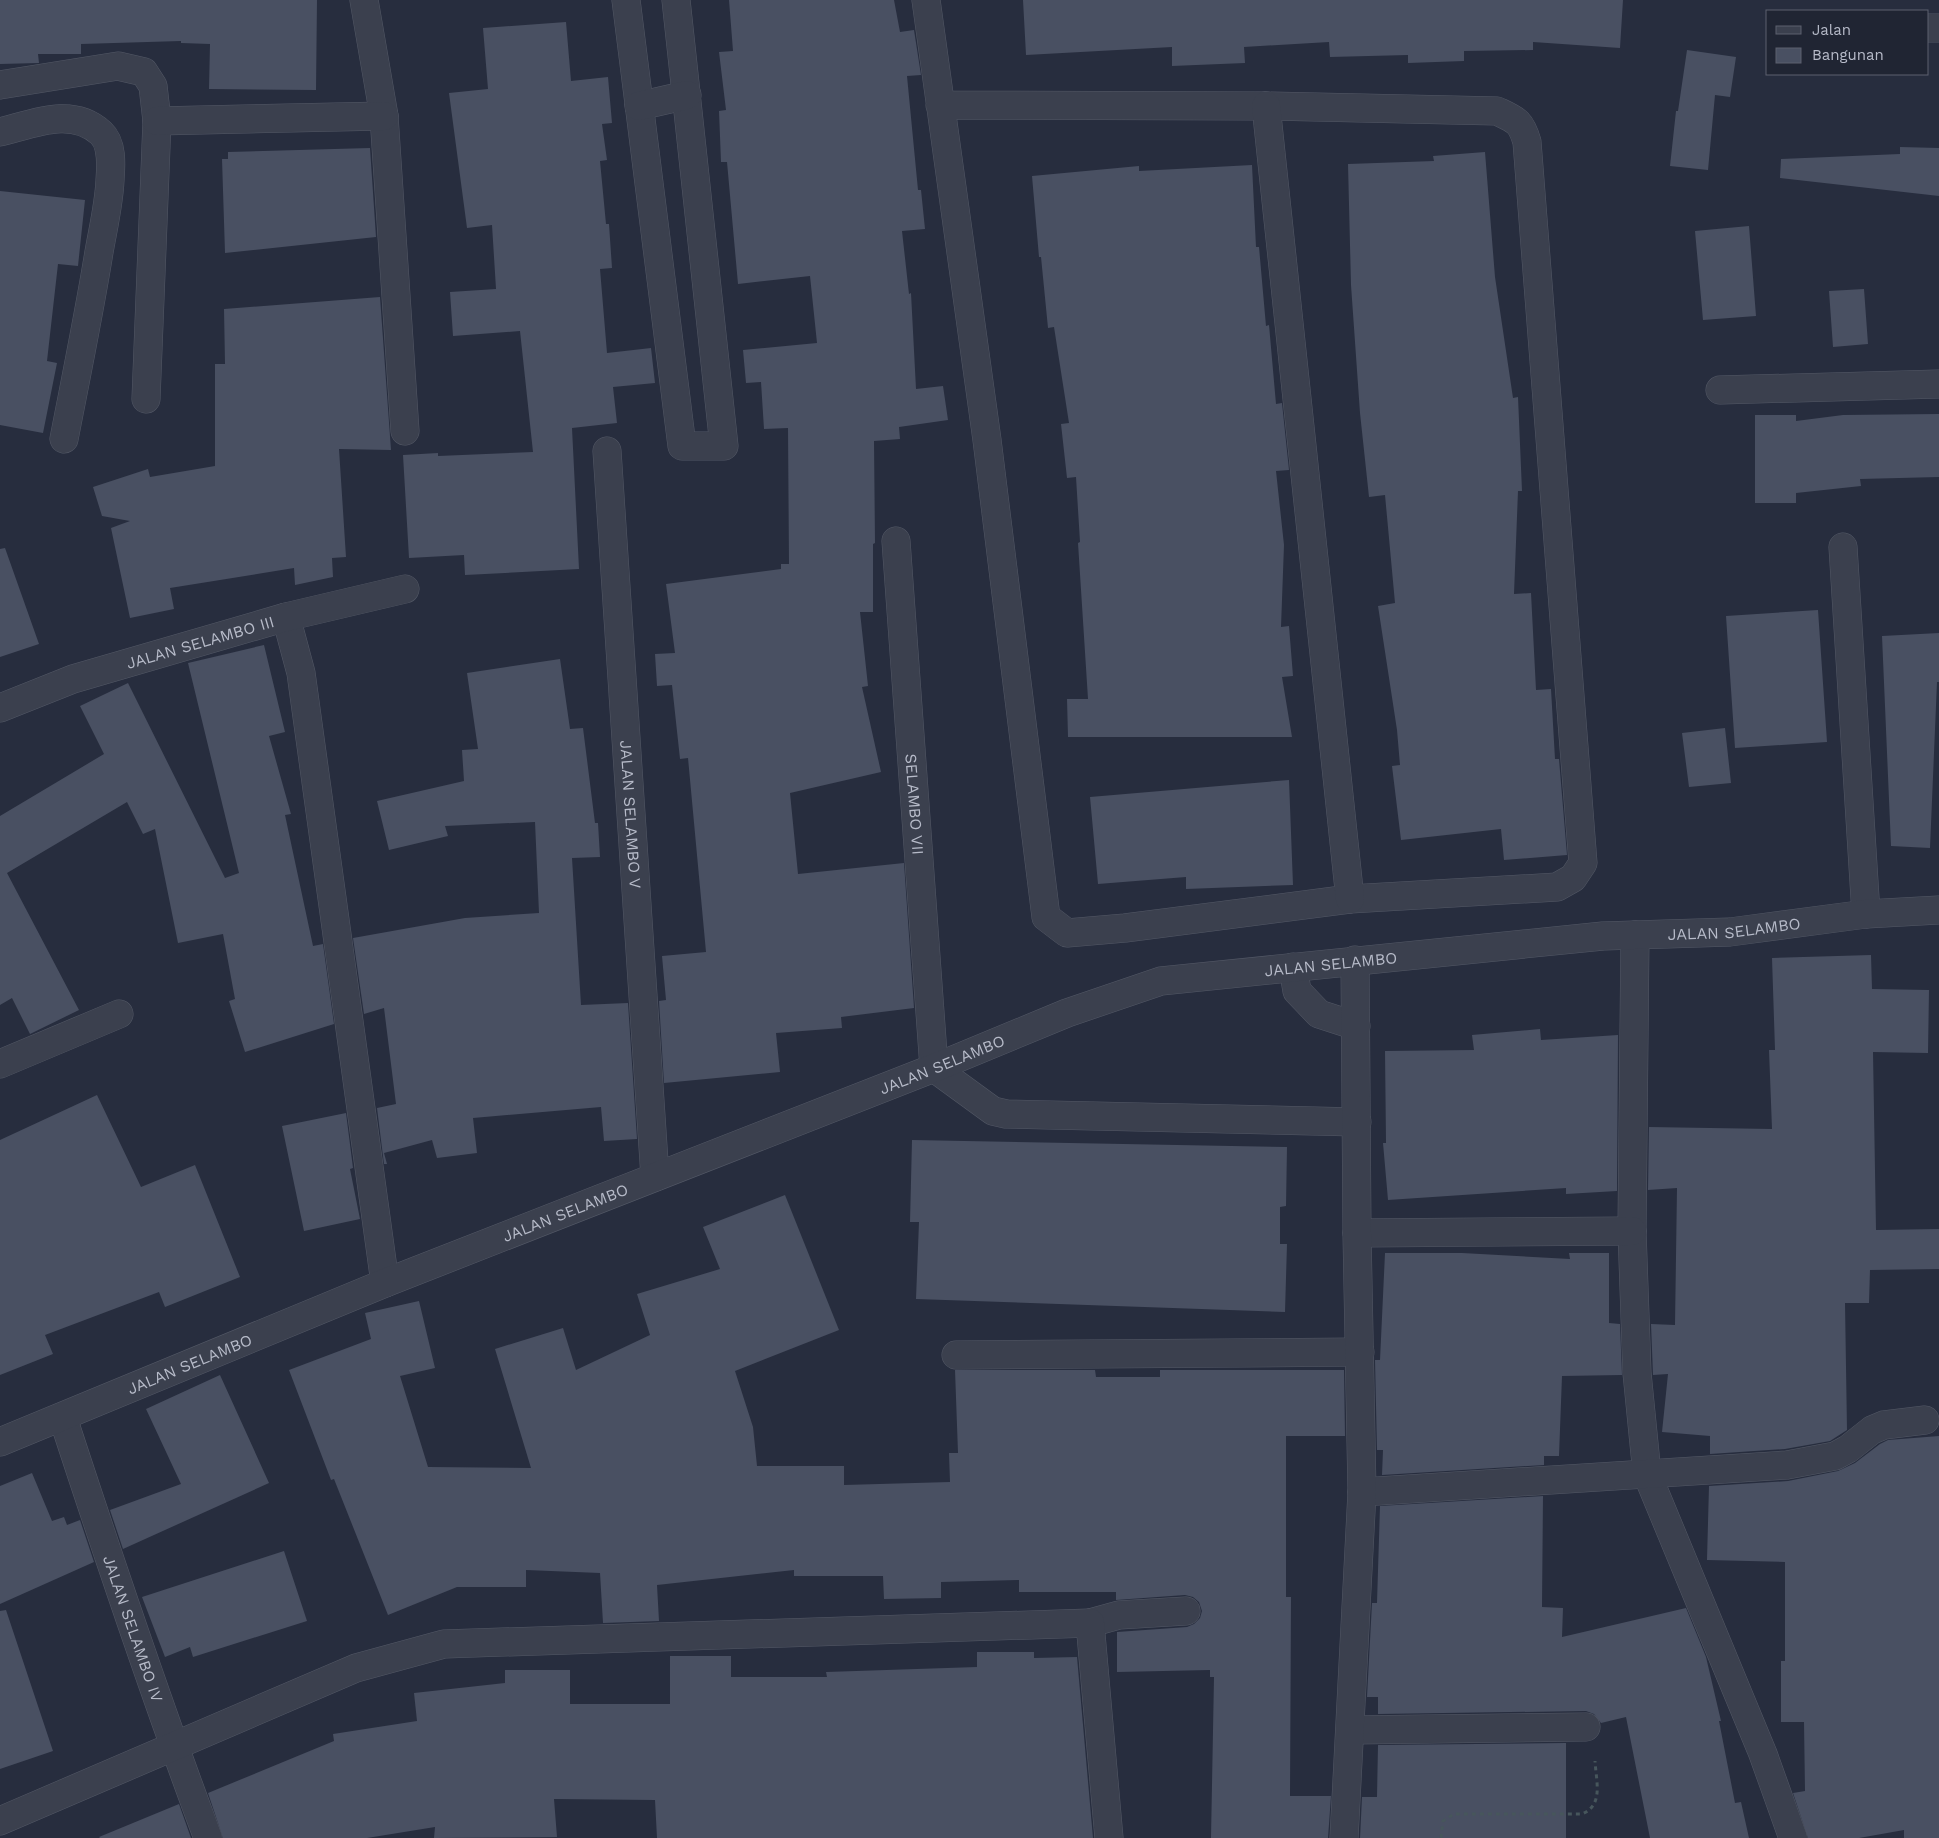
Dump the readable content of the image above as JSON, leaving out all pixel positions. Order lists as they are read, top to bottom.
{
  "streets": {
    "street": [
      "JALAN SELAMBO III",
      "SELAMBO VII",
      "JALAN SELAMBO V",
      "JALAN SELAMBO",
      "JALAN SELAMBO IV"
    ]
  },
  "crossings": [
    ["SELAMBO VII", "JALAN SELAMBO"],
    ["JALAN SELAMBO V", "JALAN SELAMBO"],
    ["JALAN SELAMBO", "JALAN SELAMBO IV"]
  ],
  "legend": ["Jalan", "Bangunan"]
}
